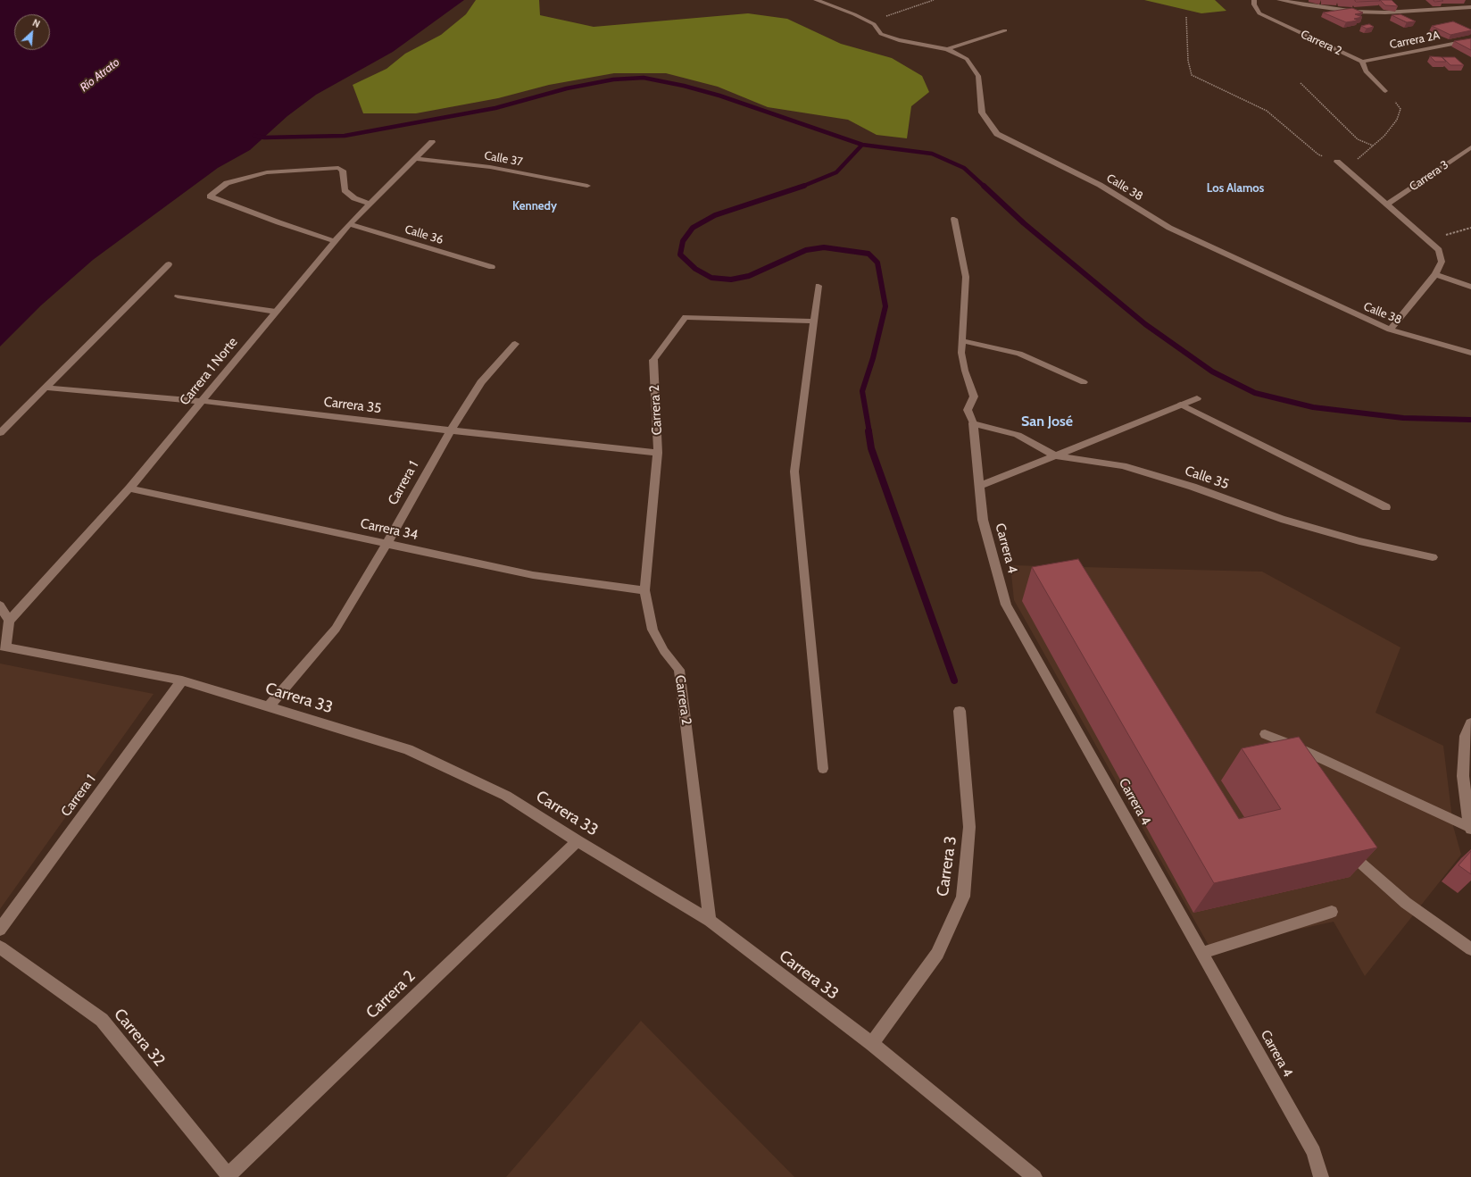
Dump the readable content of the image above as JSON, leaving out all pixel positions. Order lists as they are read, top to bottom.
{
  "streets": {
    "street": [
      "Carrera 2A",
      "Carrera 2",
      "Calle 37",
      "Carrera 3",
      "Calle 38",
      "Calle 36",
      "Carrera 1 Norte",
      "Carrera 35",
      "Calle 35",
      "Carrera 1",
      "Carrera 34",
      "Carrera 4",
      "Carrera 33",
      "Carrera 32"
    ]
  },
  "crossings": [
    ["Carrera 2A", "Carrera 2"],
    ["Carrera 2", "Carrera 35"],
    ["Carrera 2", "Carrera 34"],
    ["Carrera 2", "Carrera 33"],
    ["Carrera 2", "Carrera 32"],
    ["Calle 37", "Carrera 1 Norte"],
    ["Carrera 3", "Carrera 33"],
    ["Calle 36", "Carrera 1 Norte"],
    ["Carrera 1 Norte", "Carrera 35"],
    ["Carrera 1 Norte", "Carrera 34"],
    ["Carrera 35", "Carrera 1"],
    ["Calle 35", "Carrera 4"],
    ["Carrera 1", "Carrera 34"],
    ["Carrera 1", "Carrera 33"]
  ],
  "districts": ["Los Alamos", "Kennedy", "San José"],
  "water": ["Río Atrato"],
  "north": "top right"
}
